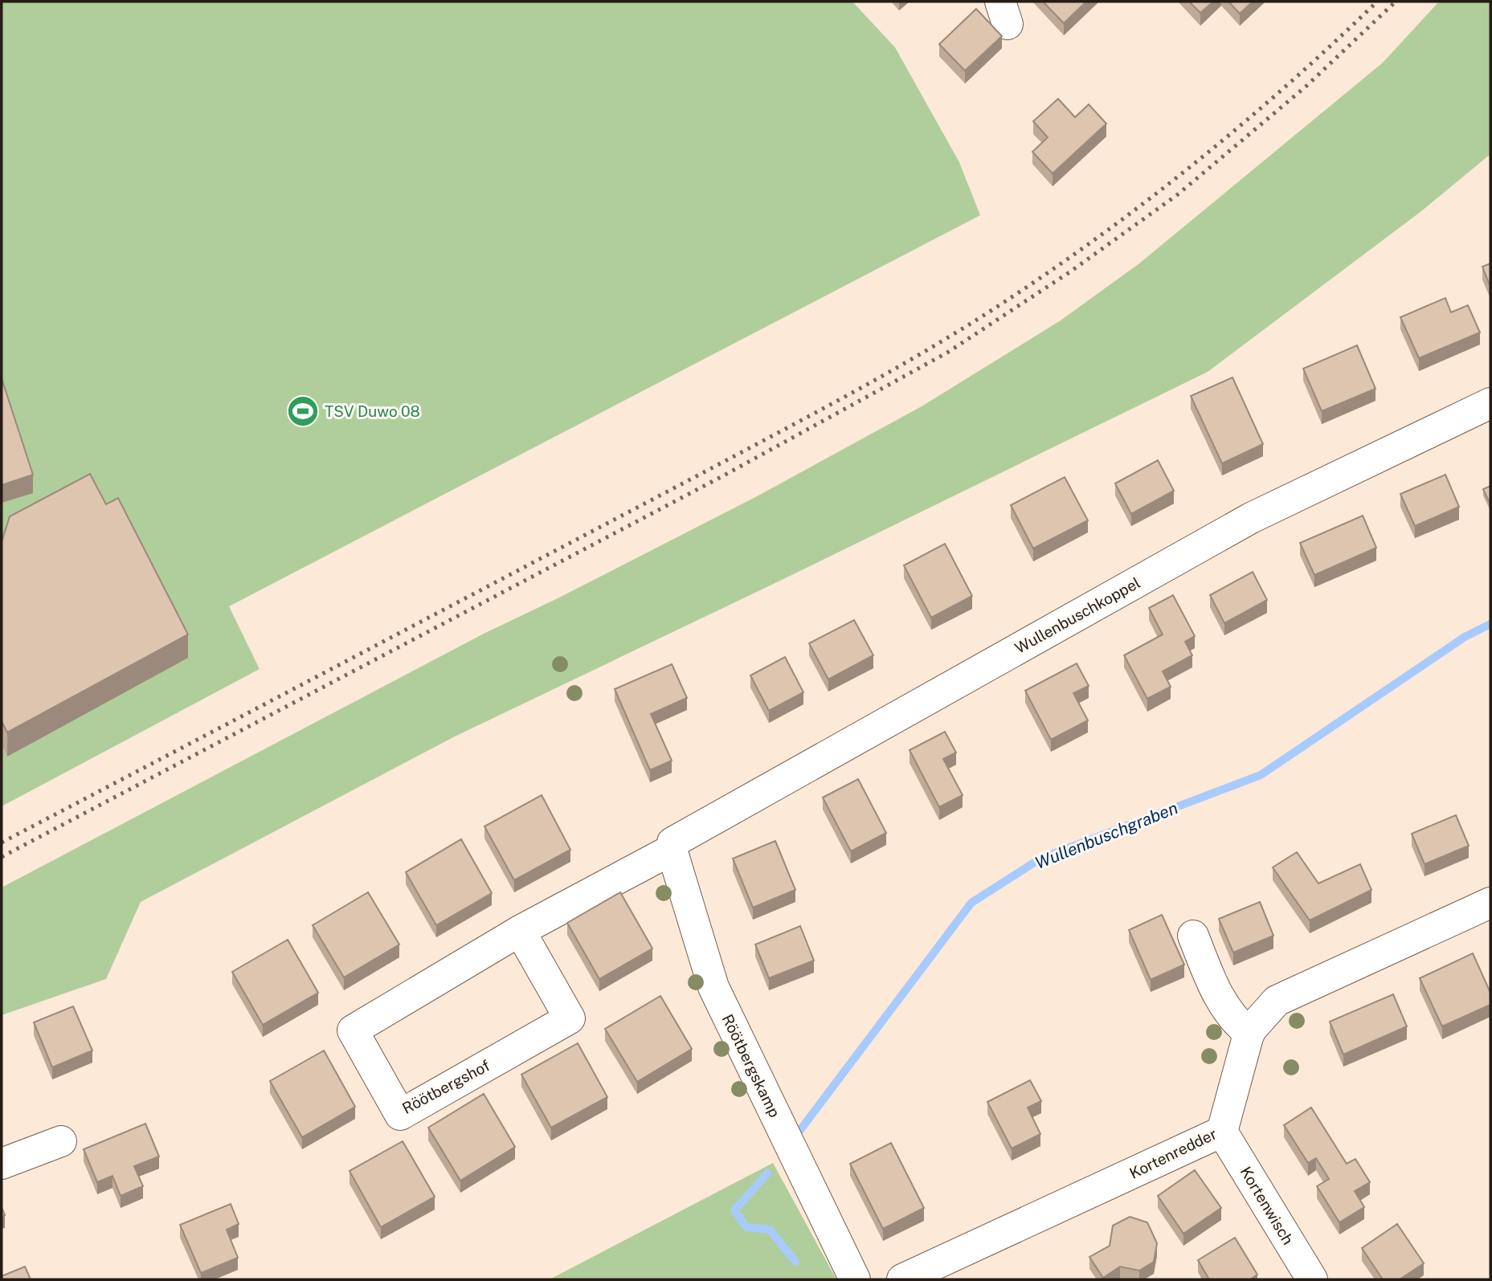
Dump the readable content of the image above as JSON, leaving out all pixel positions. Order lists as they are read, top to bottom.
{
  "streets": {
    "street": [
      "Wullenbuschkoppel",
      "Röötbergskamp",
      "Röötbergshof",
      "Kortenredder",
      "Kortenwisch"
    ]
  },
  "crossings": [
    ["Wullenbuschkoppel", "Röötbergskamp"],
    ["Wullenbuschkoppel", "Röötbergshof"],
    ["Röötbergskamp", "Röötbergshof"],
    ["Kortenredder", "Kortenwisch"]
  ],
  "water": ["Wullenbuschgraben"],
  "places": {
    "sports": ["TSV Duwo 08"]
  }
}
